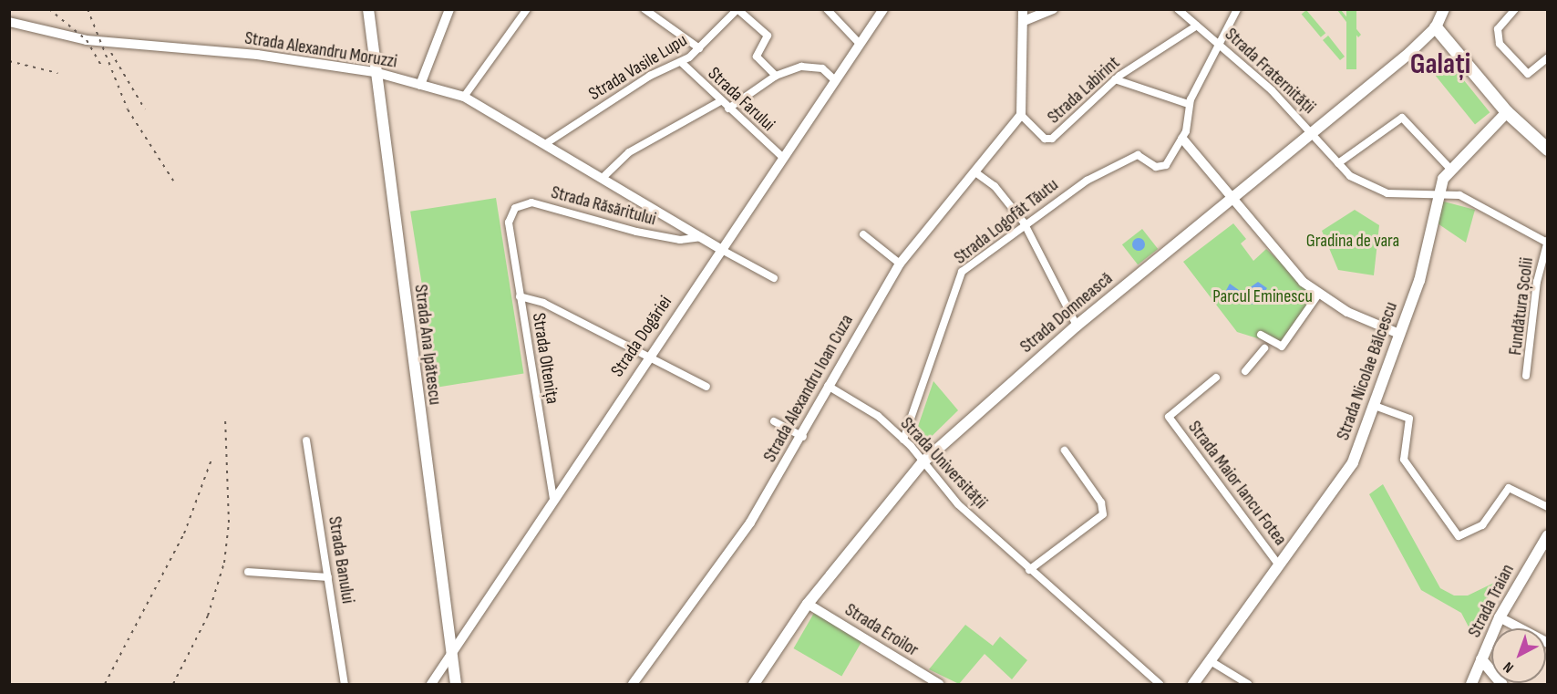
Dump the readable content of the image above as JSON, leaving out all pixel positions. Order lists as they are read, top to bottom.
{
  "streets": {
    "main road": [
      "Strada Domnească",
      "Strada Ana Ipătescu",
      "Strada Nicolae Bălcescu",
      "Strada Traian"
    ],
    "street": [
      "Strada Alexandru Moruzzi",
      "Strada Vasile Lupu",
      "Strada Fraternității",
      "Strada Labirint",
      "Strada Farului",
      "Strada Răsăritului",
      "Strada Logofăt Tăutu",
      "Fundătura Școlii",
      "Strada Dogăriei",
      "Strada Oltenița",
      "Strada Alexandru Ioan Cuza",
      "Strada Universității",
      "Strada Maior Iancu Fotea",
      "Strada Banului",
      "Strada Eroilor"
    ]
  },
  "crossings": [
    ["Strada Alexandru Moruzzi", "Strada Vasile Lupu"],
    ["Strada Alexandru Moruzzi", "Strada Răsăritului"],
    ["Strada Alexandru Moruzzi", "Strada Dogăriei"],
    ["Strada Alexandru Moruzzi", "Strada Ana Ipătescu"],
    ["Strada Vasile Lupu", "Strada Farului"],
    ["Strada Fraternității", "Strada Labirint"],
    ["Strada Fraternității", "Strada Domnească"],
    ["Strada Fraternității", "Strada Nicolae Bălcescu"],
    ["Strada Labirint", "Strada Alexandru Ioan Cuza"],
    ["Strada Farului", "Strada Dogăriei"],
    ["Strada Răsăritului", "Strada Oltenița"],
    ["Strada Logofăt Tăutu", "Strada Universității"],
    ["Strada Domnească", "Strada Universității"],
    ["Strada Domnească", "Strada Eroilor"],
    ["Strada Dogăriei", "Strada Ana Ipătescu"],
    ["Strada Dogăriei", "Strada Oltenița"],
    ["Strada Nicolae Bălcescu", "Strada Maior Iancu Fotea"],
    ["Strada Alexandru Ioan Cuza", "Strada Universității"]
  ],
  "districts": ["Galați"],
  "parks": ["Gradina de vara", "Parcul Eminescu"],
  "north": "bottom left"
}
